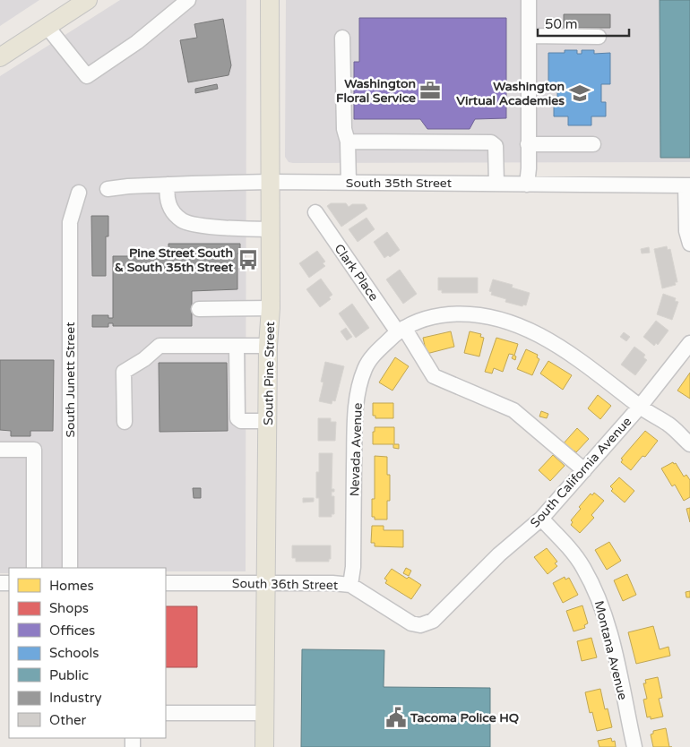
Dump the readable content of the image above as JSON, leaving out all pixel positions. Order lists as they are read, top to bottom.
{
  "streets": {
    "main road": ["South Pine Street"],
    "street": [
      "South 35th Street",
      "Clark Place",
      "South Junett Street",
      "Nevada Avenue",
      "South California Avenue",
      "South 36th Street",
      "Montana Avenue"
    ]
  },
  "crossings": [
    ["South 35th Street", "South Pine Street"],
    ["Clark Place", "Nevada Avenue"],
    ["Clark Place", "South California Avenue"],
    ["South Pine Street", "South 36th Street"],
    ["Nevada Avenue", "South California Avenue"],
    ["Nevada Avenue", "South 36th Street"],
    ["South California Avenue", "South 36th Street"],
    ["South California Avenue", "Montana Avenue"]
  ],
  "places": {
    "office": ["Washington Floral Service"],
    "school or university": ["Washington Virtual Academies"],
    "bus stop": ["Pine Street South & South 35th Street"],
    "public building": ["Tacoma Police HQ"]
  },
  "legend": [
    "Homes",
    "Shops",
    "Offices",
    "Schools",
    "Public",
    "Industry",
    "Other"
  ],
  "scale_bar": "50 m"
}
